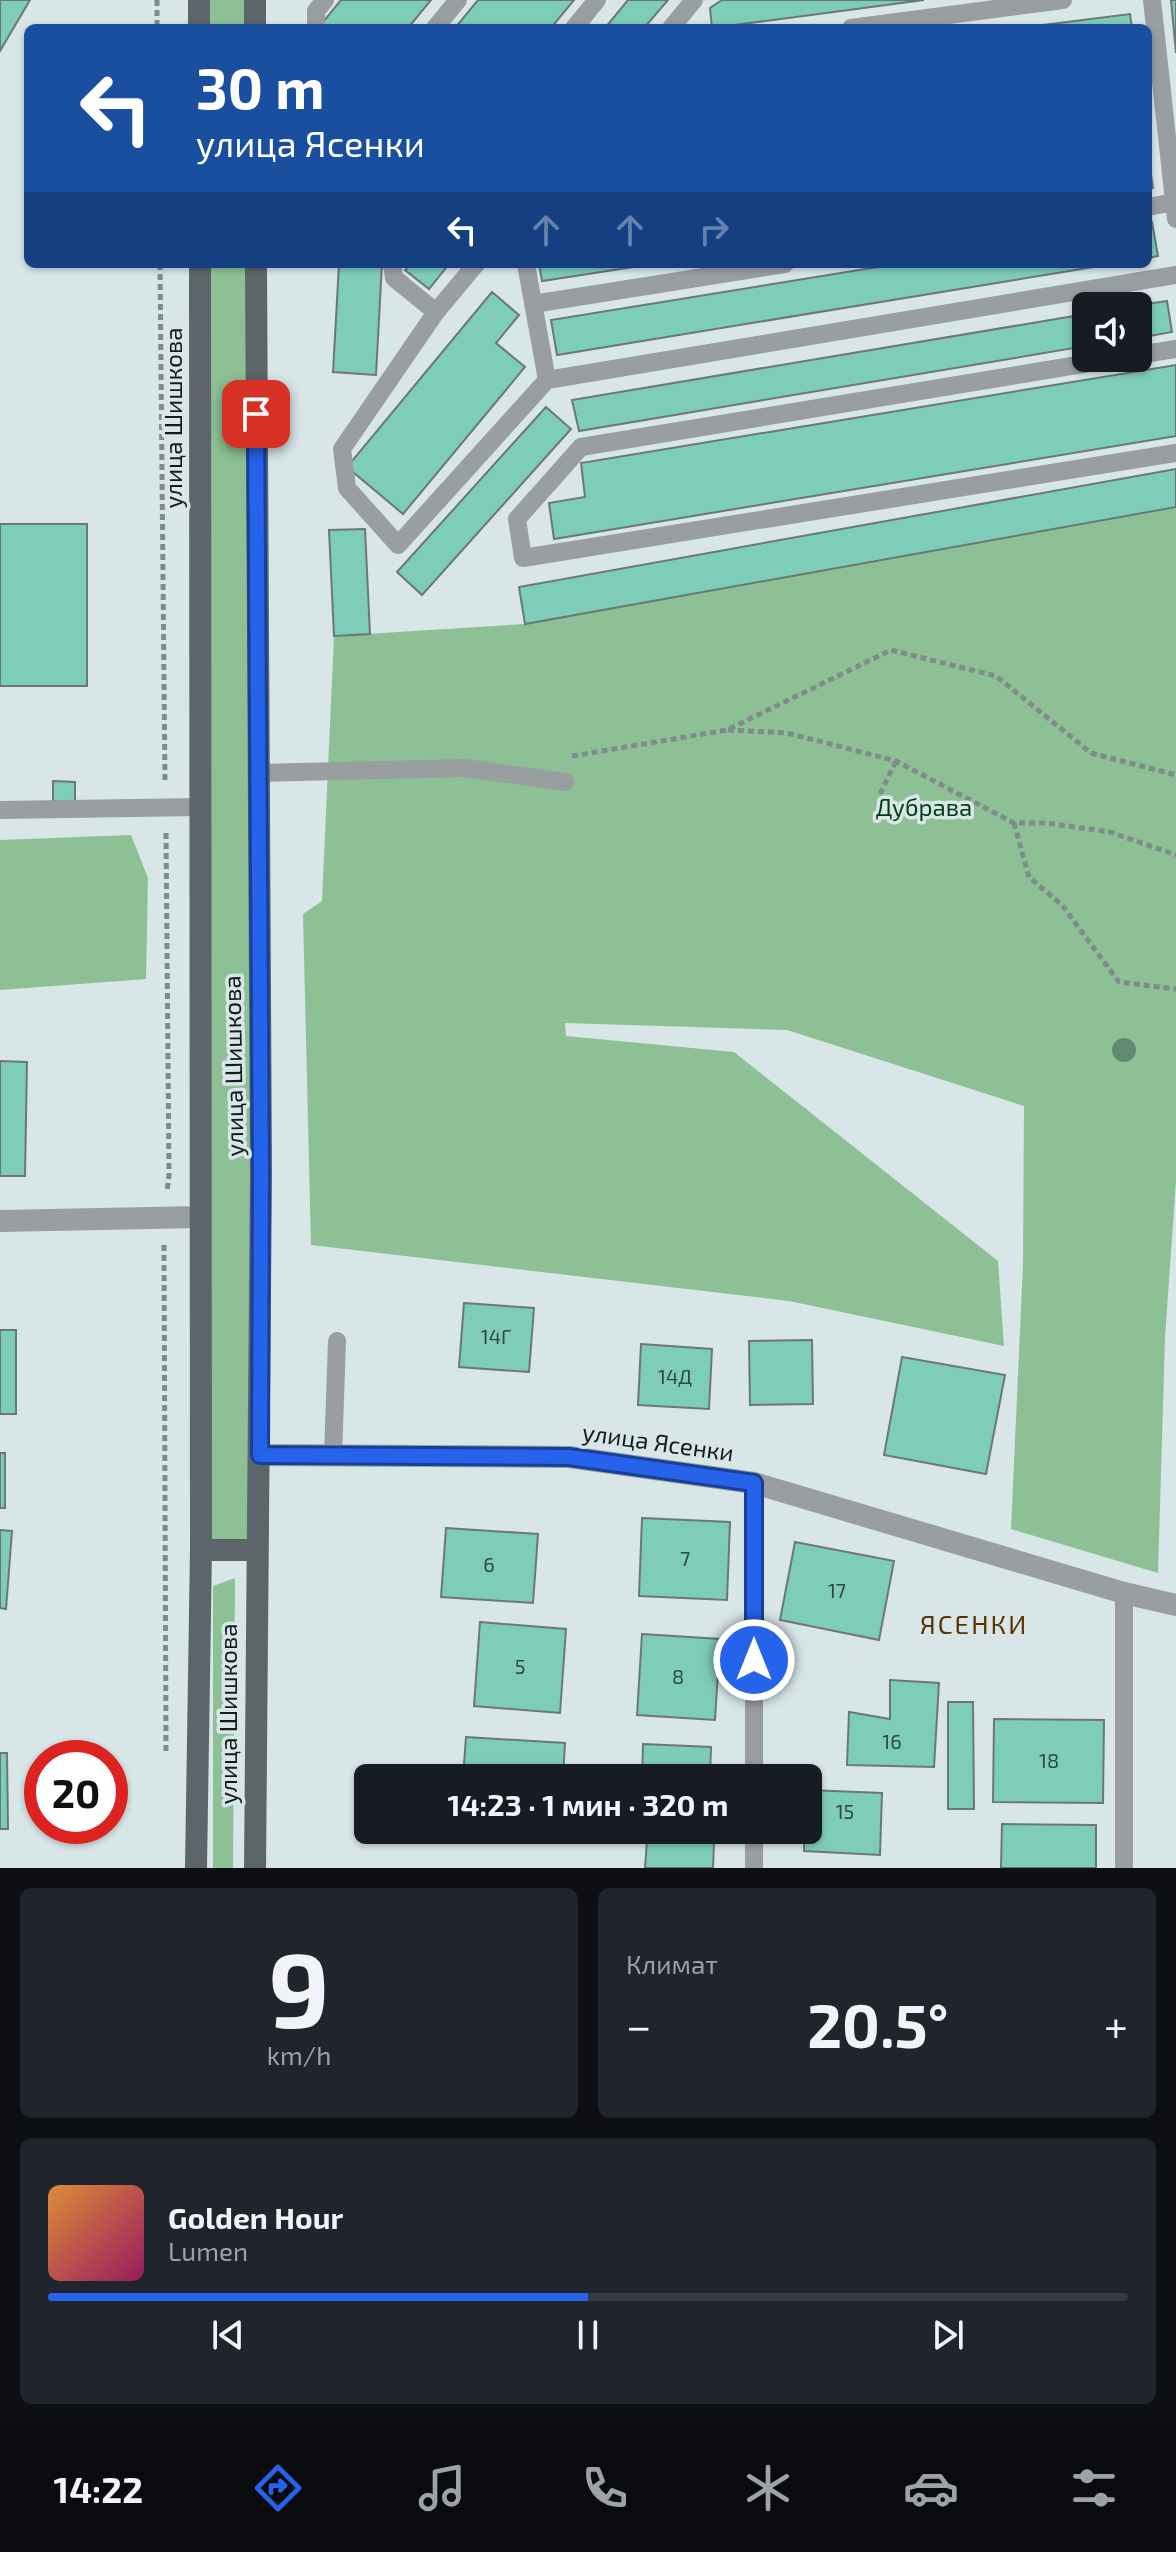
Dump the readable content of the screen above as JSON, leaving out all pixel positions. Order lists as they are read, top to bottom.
{
  "streets": {
    "main road": ["улица Шишкова"],
    "street": ["улица Ясенки"]
  },
  "crossings": [
    ["улица Шишкова", "улица Ясенки"]
  ],
  "districts": ["ЯСЕНКИ"],
  "parks": ["Дубрава"],
  "house_numbers": [
    "14Г",
    "14Д",
    "7",
    "6",
    "17",
    "5",
    "8",
    "16",
    "18",
    "15"
  ],
  "page": {
    "turn": ["30 m", "улица Ясенки"],
    "limit": "20",
    "trip": "14:23 · 1 мин · 320 m",
    "tile": [
      ["9", "km/h"],
      "Климат"
    ],
    "heat": ["−", "20.5°", "+"],
    "song": ["Golden Hour", "Lumen"],
    "tabs": "14:22"
  }
}
